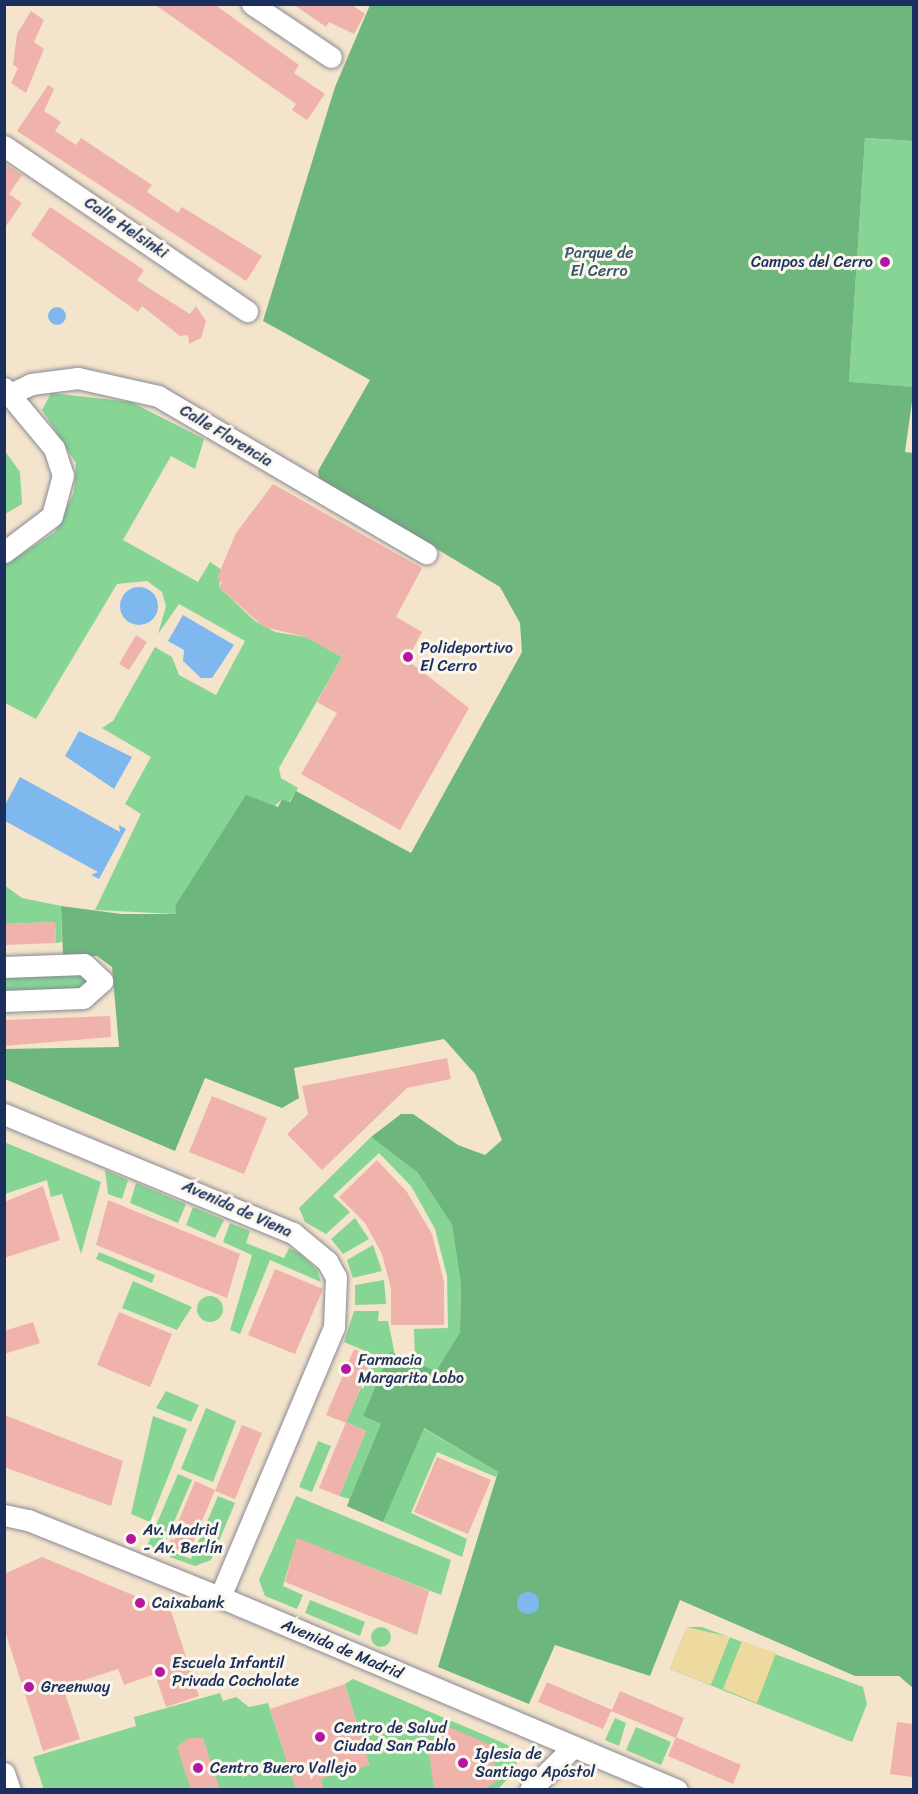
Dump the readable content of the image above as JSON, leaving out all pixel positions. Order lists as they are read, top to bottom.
{
  "streets": {
    "street": [
      "Calle Helsinki",
      "Calle Florencia",
      "Avenida de Viena",
      "Avenida de Madrid"
    ]
  },
  "crossings": [
    ["Avenida de Viena", "Avenida de Madrid"]
  ],
  "parks": ["Parque de El Cerro"],
  "places": [
    "Campos del Cerro",
    "Polideportivo El Cerro",
    "Farmacia Margarita Lobo",
    "Av. Madrid - Av. Berlín",
    "Caixabank",
    "Escuela Infantil Privada Cocholate",
    "Greenway",
    "Centro de Salud Ciudad San Pablo",
    "Iglesia de Santiago Apóstol",
    "Centro Buero Vallejo"
  ]
}
